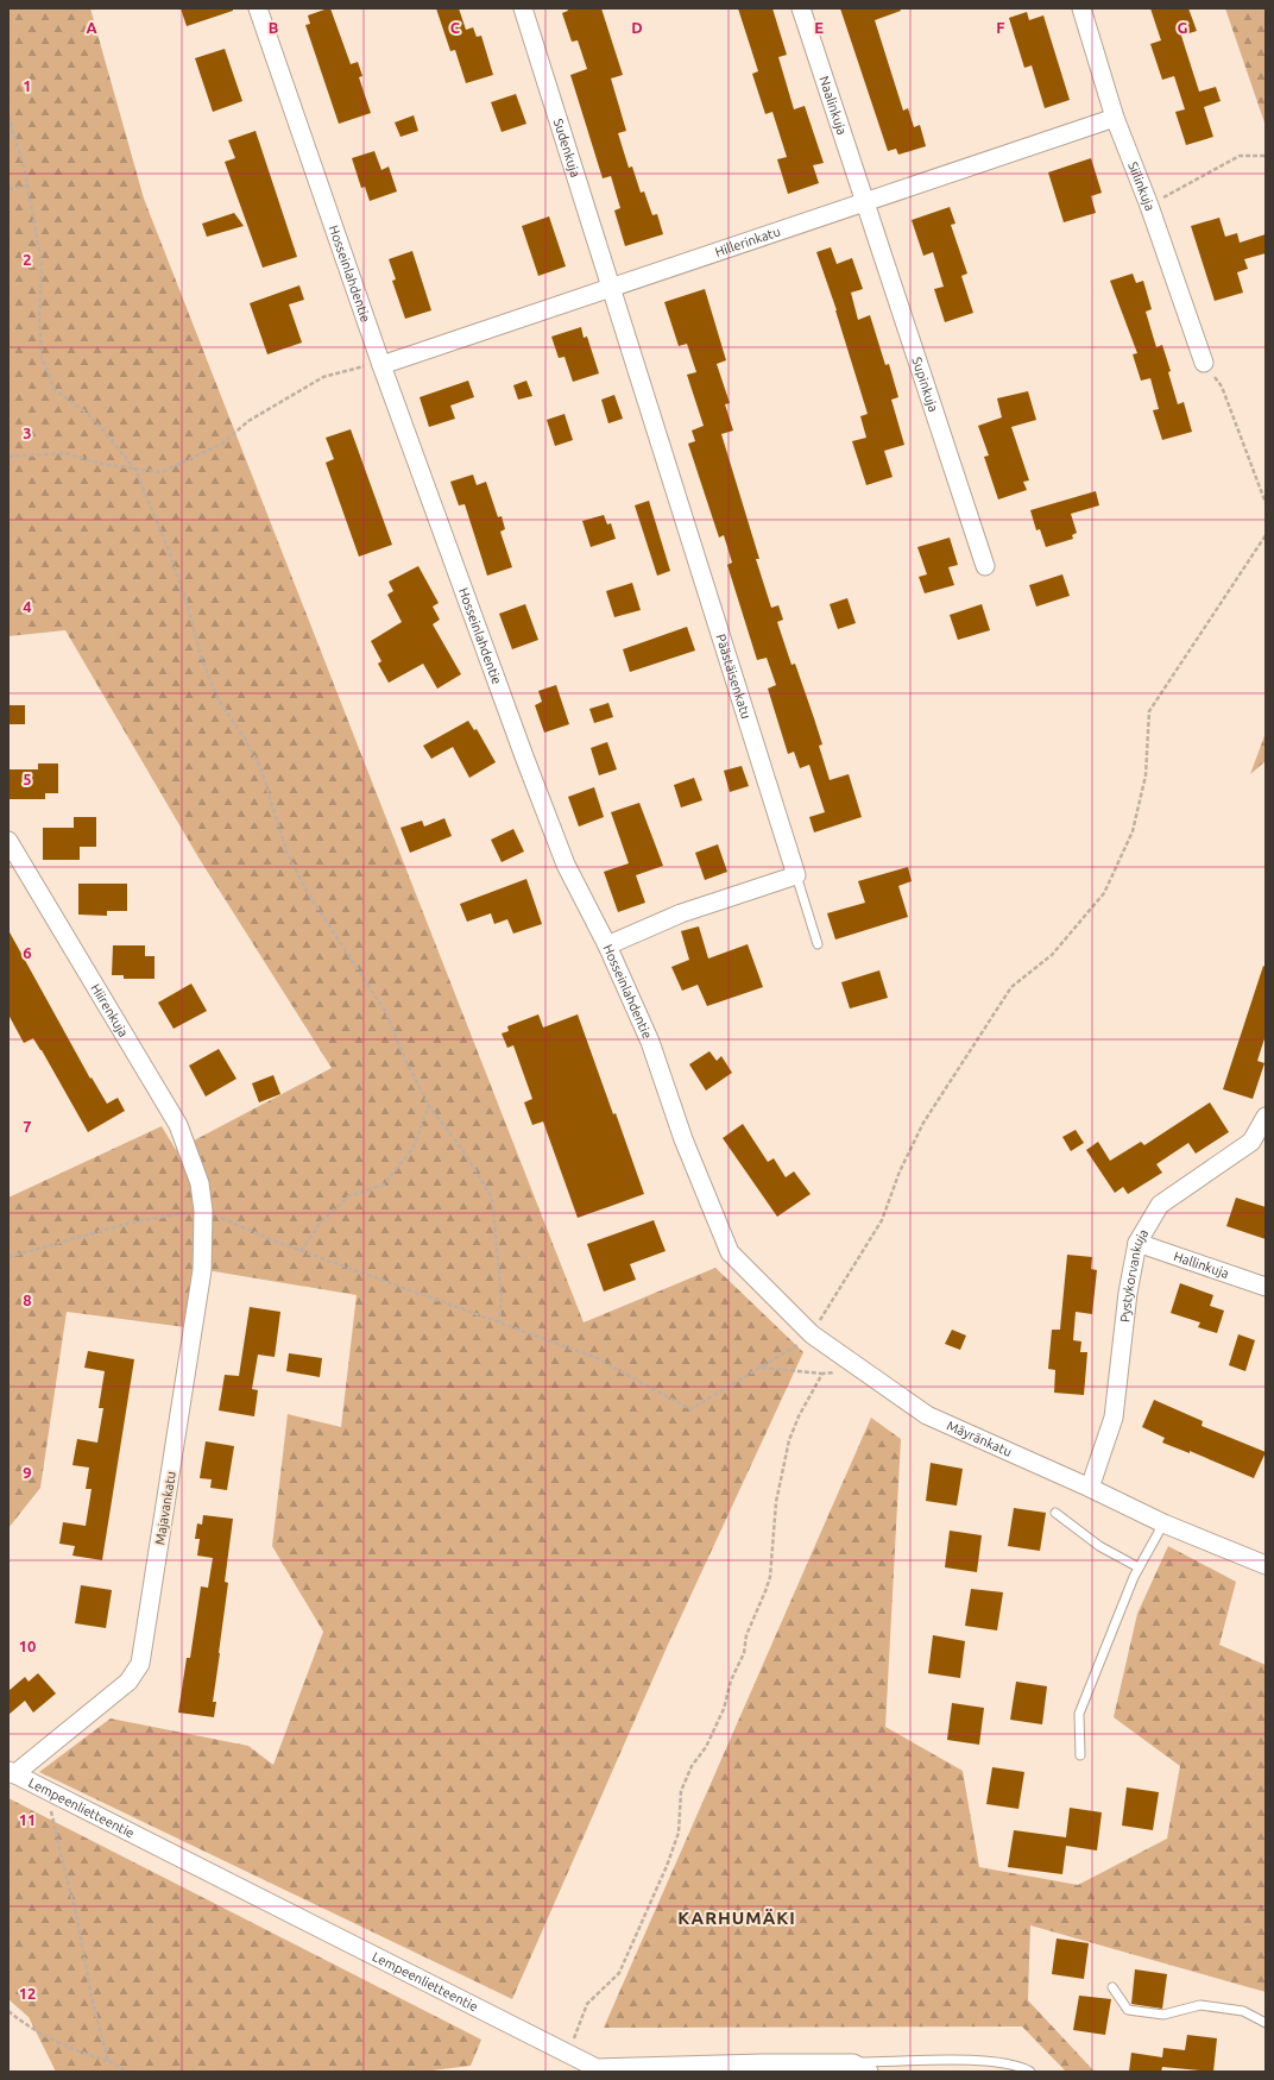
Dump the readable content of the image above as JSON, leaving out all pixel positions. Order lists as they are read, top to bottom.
{
  "streets": {
    "street": [
      "Naalinkuja",
      "Sudenkuja",
      "Siilinkuja",
      "Hillerinkatu",
      "Hosseinlahdentie",
      "Supinkuja",
      "Päästäisenkatu",
      "Hiirenkuja",
      "Hallinkuja",
      "Pystykorvankuja",
      "Mäyränkatu",
      "Majavankatu",
      "Lempeenlietteentie"
    ]
  },
  "crossings": [
    ["Naalinkuja", "Hillerinkatu"],
    ["Naalinkuja", "Supinkuja"],
    ["Sudenkuja", "Hillerinkatu"],
    ["Sudenkuja", "Päästäisenkatu"],
    ["Siilinkuja", "Hillerinkatu"],
    ["Hillerinkatu", "Hosseinlahdentie"],
    ["Hillerinkatu", "Supinkuja"],
    ["Hillerinkatu", "Päästäisenkatu"],
    ["Hosseinlahdentie", "Mäyränkatu"],
    ["Hiirenkuja", "Majavankatu"],
    ["Hallinkuja", "Pystykorvankuja"],
    ["Pystykorvankuja", "Mäyränkatu"],
    ["Majavankatu", "Lempeenlietteentie"]
  ],
  "districts": ["KARHUMÄKI"],
  "grid": {
    "columns": [
      "A",
      "B",
      "C",
      "D",
      "E",
      "F",
      "G"
    ],
    "rows": [
      "1",
      "2",
      "3",
      "4",
      "5",
      "6",
      "7",
      "8",
      "9",
      "10",
      "11",
      "12"
    ]
  }
}
